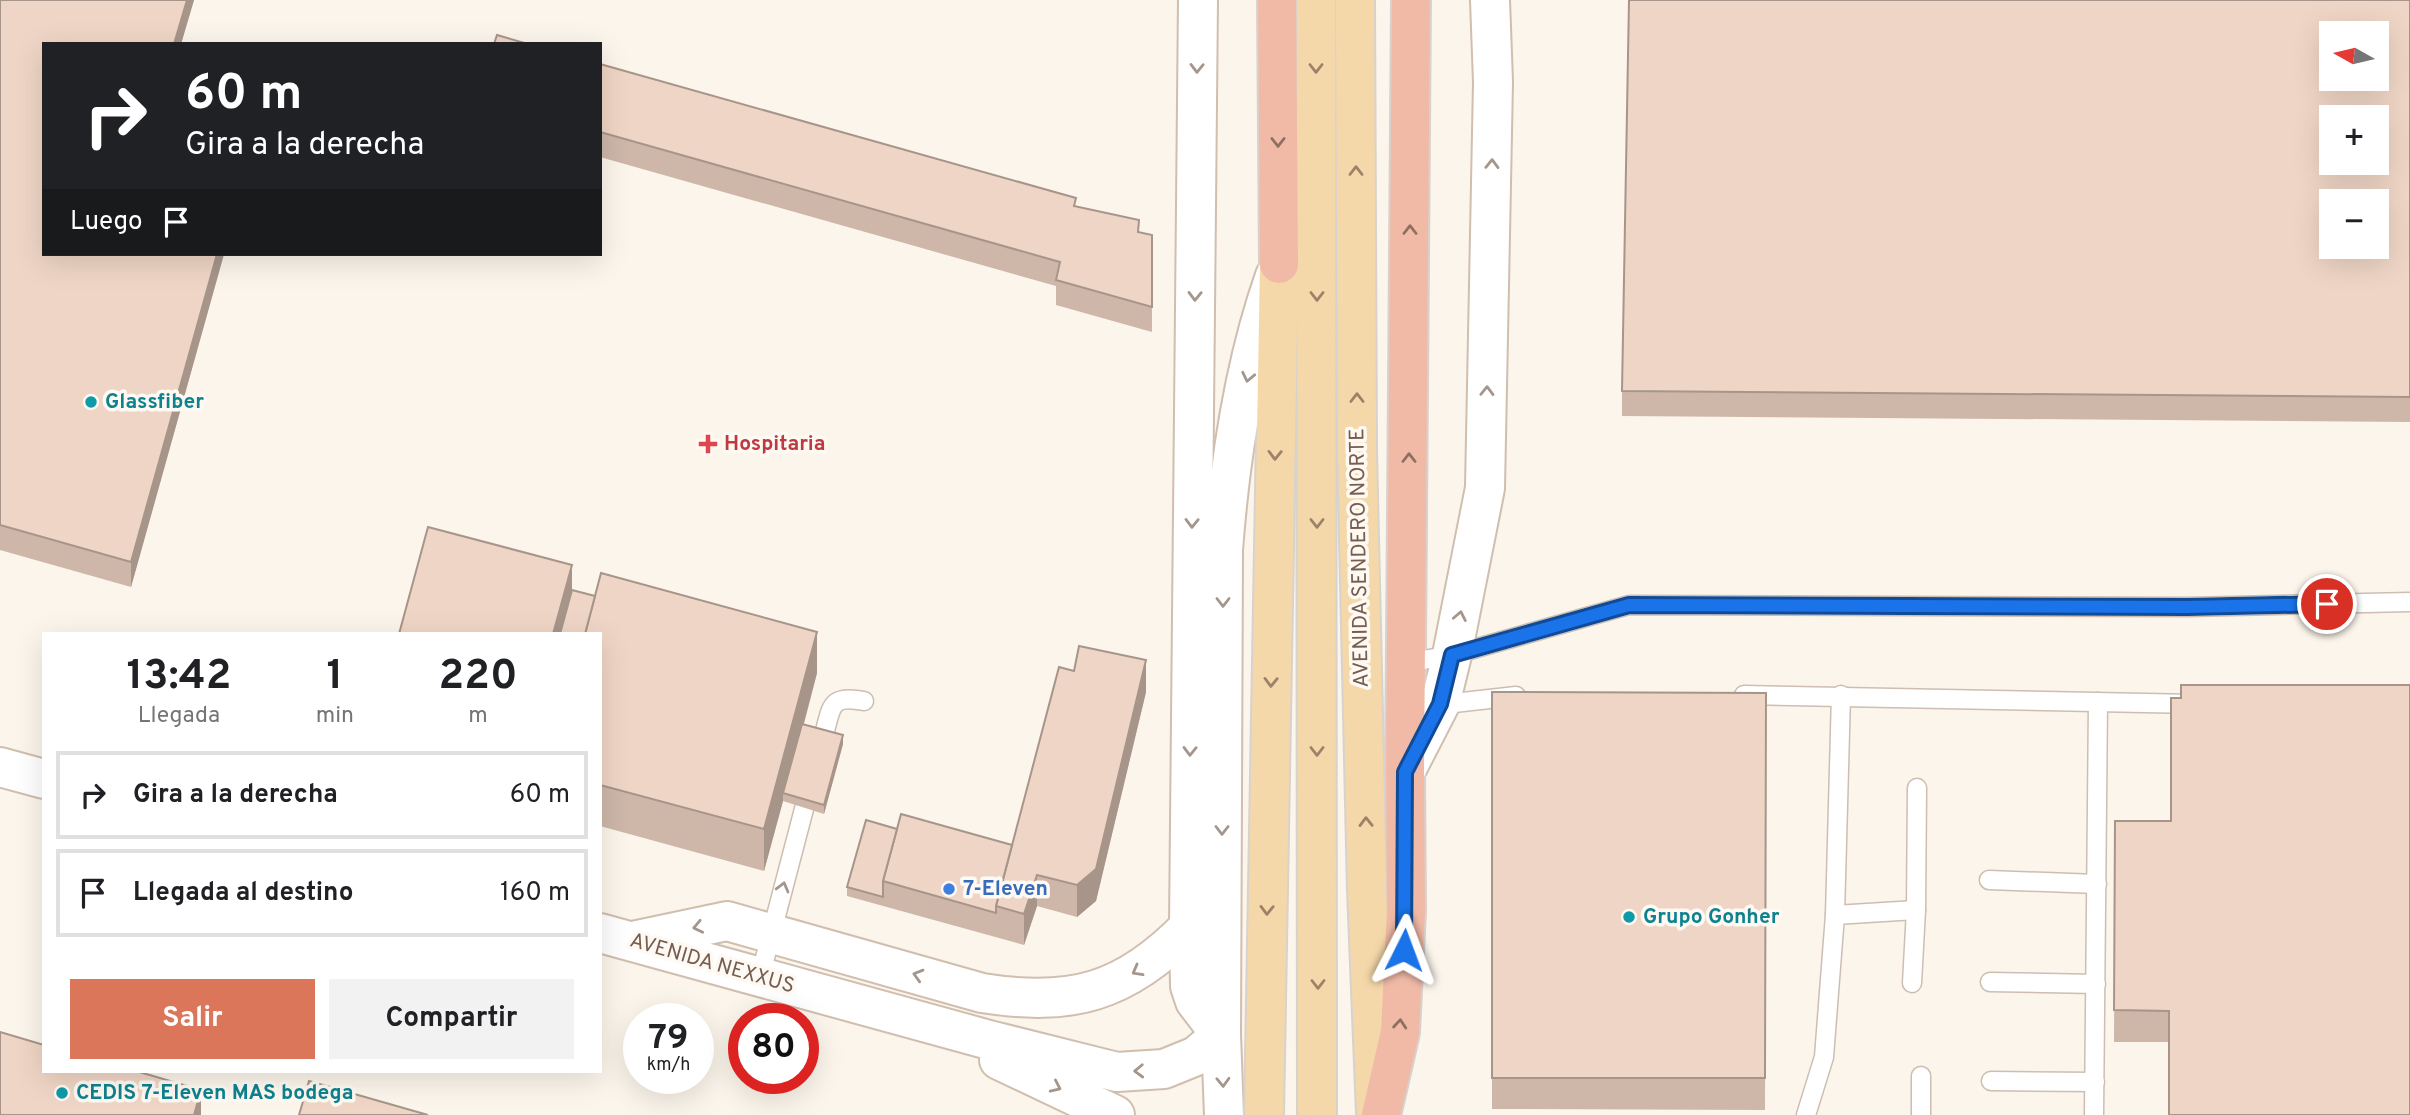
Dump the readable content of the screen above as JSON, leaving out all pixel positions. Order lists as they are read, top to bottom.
{
  "streets": {
    "main road": ["AVENIDA SENDERO NORTE"],
    "street": ["AVENIDA NEXXUS"]
  },
  "places": {
    "other": [
      "Glassfiber",
      "7-Eleven",
      "Grupo Gonher",
      "CEDIS 7-Eleven MAS bodega"
    ],
    "health": ["Hospitaria"]
  },
  "north": "left",
  "page": {
    "map_buttons": ["+", "−"],
    "turn": ["60 m", "Gira a la derecha"],
    "then": "Luego",
    "eta": [
      "13:42",
      "Llegada",
      "1",
      "min",
      "220",
      "m"
    ],
    "list": [
      {
        "name": "Gira a la derecha",
        "value": "60 m"
      },
      {
        "name": "Llegada al destino",
        "value": "160 m"
      }
    ],
    "buttons": ["Salir", "Compartir"],
    "speed": "79 km/h",
    "limit": "80"
  }
}
